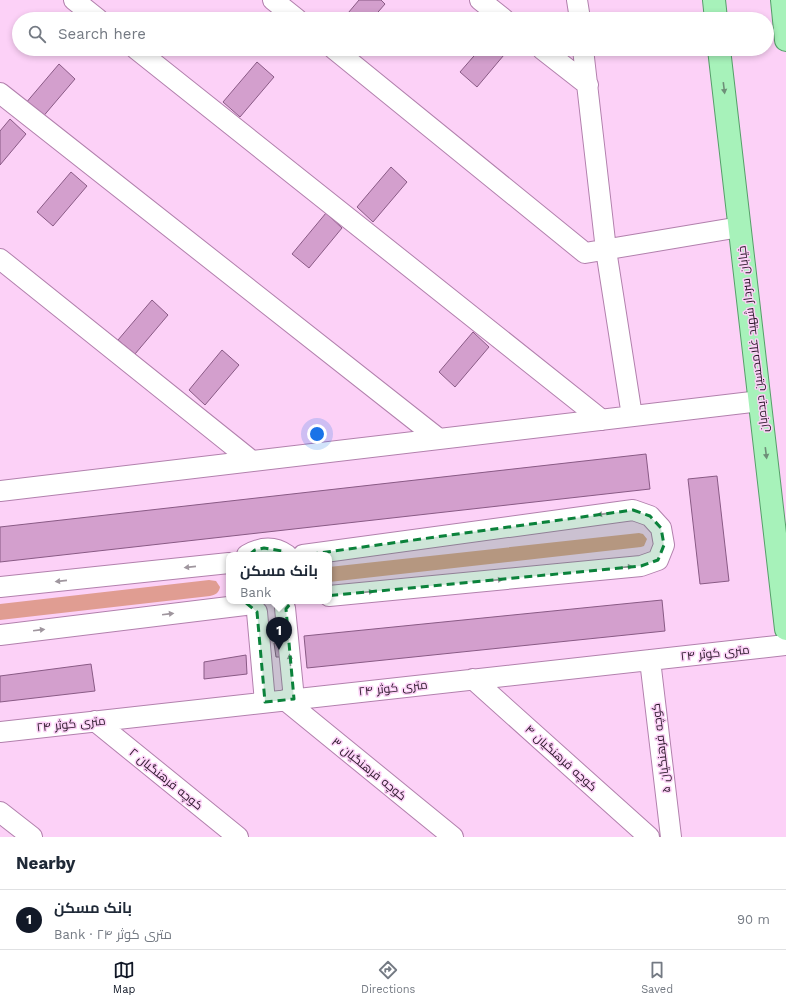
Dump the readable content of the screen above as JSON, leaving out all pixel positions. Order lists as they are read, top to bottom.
{
  "streets": {
    "main road": ["خیابان سردار شهید غلامحسین دیده‌بان"],
    "street": [
      "۲۴ متری کوثر",
      "کوچه فرهنگیان ۵",
      "کوچه فرهنگیان ۴",
      "کوچه فرهنگیان ۳",
      "کوچه فرهنگیان ۲"
    ]
  },
  "crossings": [
    ["۲۴ متری کوثر", "کوچه فرهنگیان ۵"],
    ["۲۴ متری کوثر", "کوچه فرهنگیان ۴"],
    ["۲۴ متری کوثر", "کوچه فرهنگیان ۳"],
    ["۲۴ متری کوثر", "کوچه فرهنگیان ۲"]
  ],
  "one_way": ["خیابان سردار شهید غلامحسین دیده‌بان"],
  "page": {
    "search": "Search here",
    "popup": ["بانک مسکن", "Bank"],
    "pins": "1",
    "heading": "Nearby",
    "list": [
      {
        "mark": "1",
        "name": "بانک مسکن",
        "note": "Bank · ۲۴ متری کوثر",
        "value": "90 m"
      }
    ],
    "nav": ["Map", "Directions", "Saved"]
  }
}
